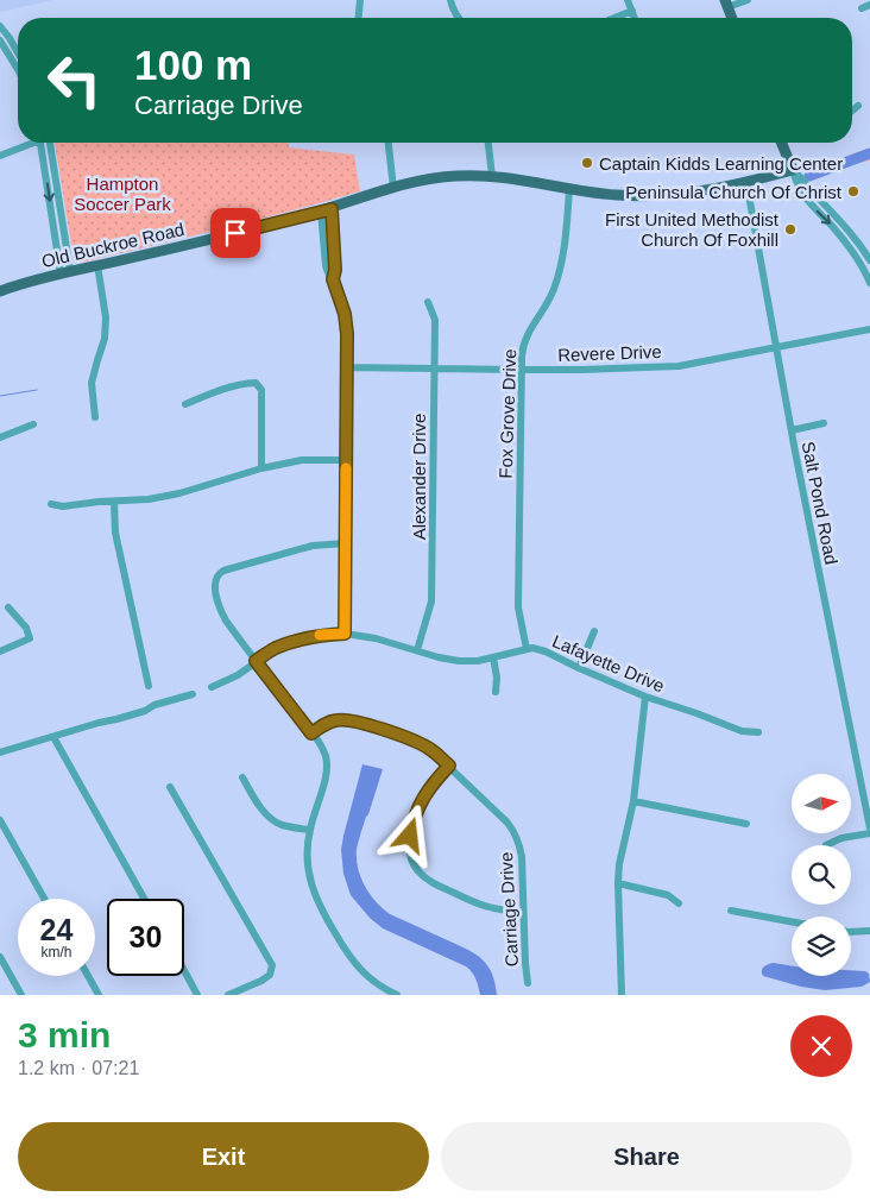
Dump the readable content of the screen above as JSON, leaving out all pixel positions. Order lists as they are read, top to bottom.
{
  "streets": {
    "main road": ["Old Buckroe Road"],
    "street": [
      "Revere Drive",
      "Fox Grove Drive",
      "Alexander Drive",
      "Salt Pond Road",
      "Lafayette Drive",
      "Carriage Drive"
    ]
  },
  "crossings": [
    ["Old Buckroe Road", "Fox Grove Drive"],
    ["Old Buckroe Road", "Salt Pond Road"],
    ["Revere Drive", "Fox Grove Drive"],
    ["Revere Drive", "Alexander Drive"],
    ["Revere Drive", "Salt Pond Road"],
    ["Fox Grove Drive", "Lafayette Drive"],
    ["Alexander Drive", "Lafayette Drive"]
  ],
  "parks": ["Hampton Soccer Park"],
  "places": ["Captain Kidds Learning Center", "Peninsula Church Of Christ", "First United Methodist Church Of Foxhill"],
  "north": "right",
  "page": {
    "turn": ["100 m", "Carriage Drive"],
    "speed": "24 km/h",
    "limit": "30",
    "heading": ["3 min", "1.2 km · 07:21"],
    "buttons": ["Exit", "Share"]
  }
}
